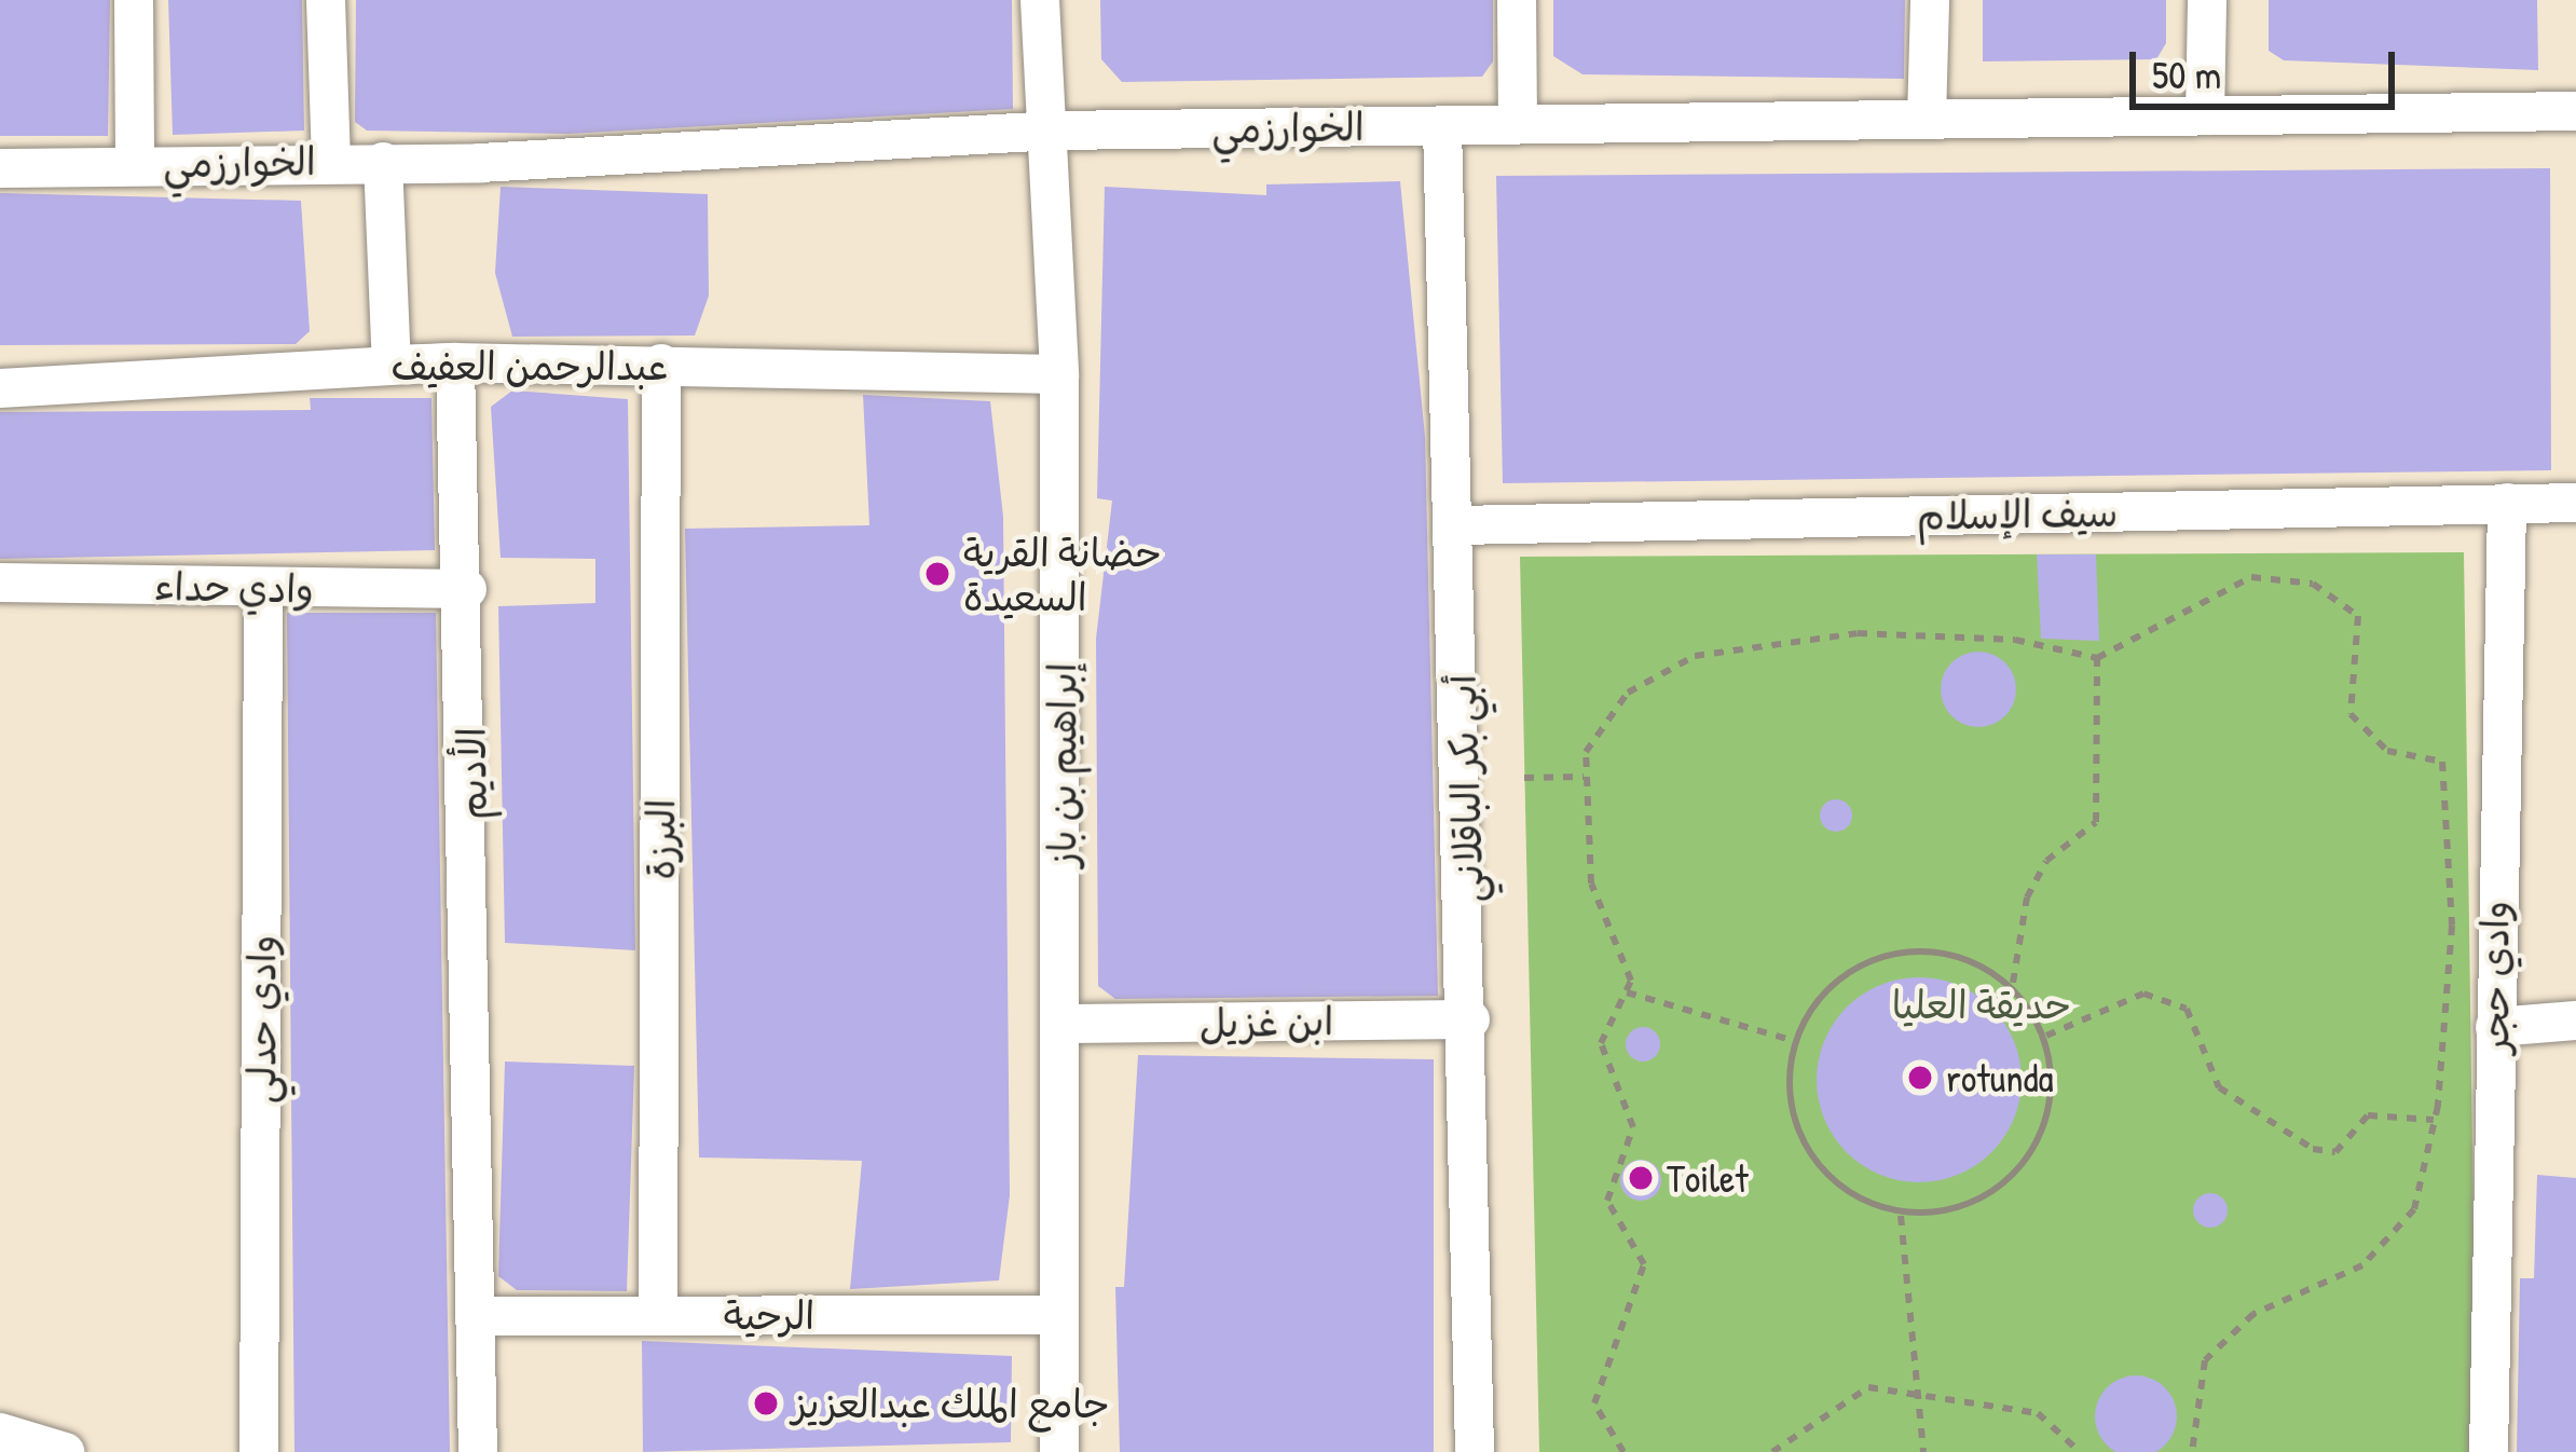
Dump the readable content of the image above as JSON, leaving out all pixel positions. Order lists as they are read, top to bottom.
{
  "streets": {
    "street": [
      "الخوارزمي",
      "عبدالرحمن العفيف",
      "سيف الإسلام",
      "وادي حداء",
      "إبراهيم بن باز",
      "الأديم",
      "أبي بكر الباقلاني",
      "البرزة",
      "وادي حجر",
      "وادي حدلي",
      "ابن غزيل",
      "الرحية"
    ]
  },
  "crossings": [
    ["الخوارزمي", "إبراهيم بن باز"],
    ["الخوارزمي", "أبي بكر الباقلاني"],
    ["عبدالرحمن العفيف", "إبراهيم بن باز"],
    ["عبدالرحمن العفيف", "الأديم"],
    ["عبدالرحمن العفيف", "البرزة"],
    ["سيف الإسلام", "أبي بكر الباقلاني"],
    ["سيف الإسلام", "وادي حجر"],
    ["وادي حداء", "الأديم"],
    ["وادي حداء", "وادي حدلي"],
    ["إبراهيم بن باز", "ابن غزيل"],
    ["إبراهيم بن باز", "الرحية"],
    ["الأديم", "الرحية"],
    ["أبي بكر الباقلاني", "ابن غزيل"],
    ["البرزة", "الرحية"]
  ],
  "parks": ["حديقة العليا"],
  "places": [
    "حضانة القرية السعيدة",
    "rotunda",
    "Toilet",
    "جامع الملك عبدالعزيز"
  ],
  "scale_bar": "50 m"
}
